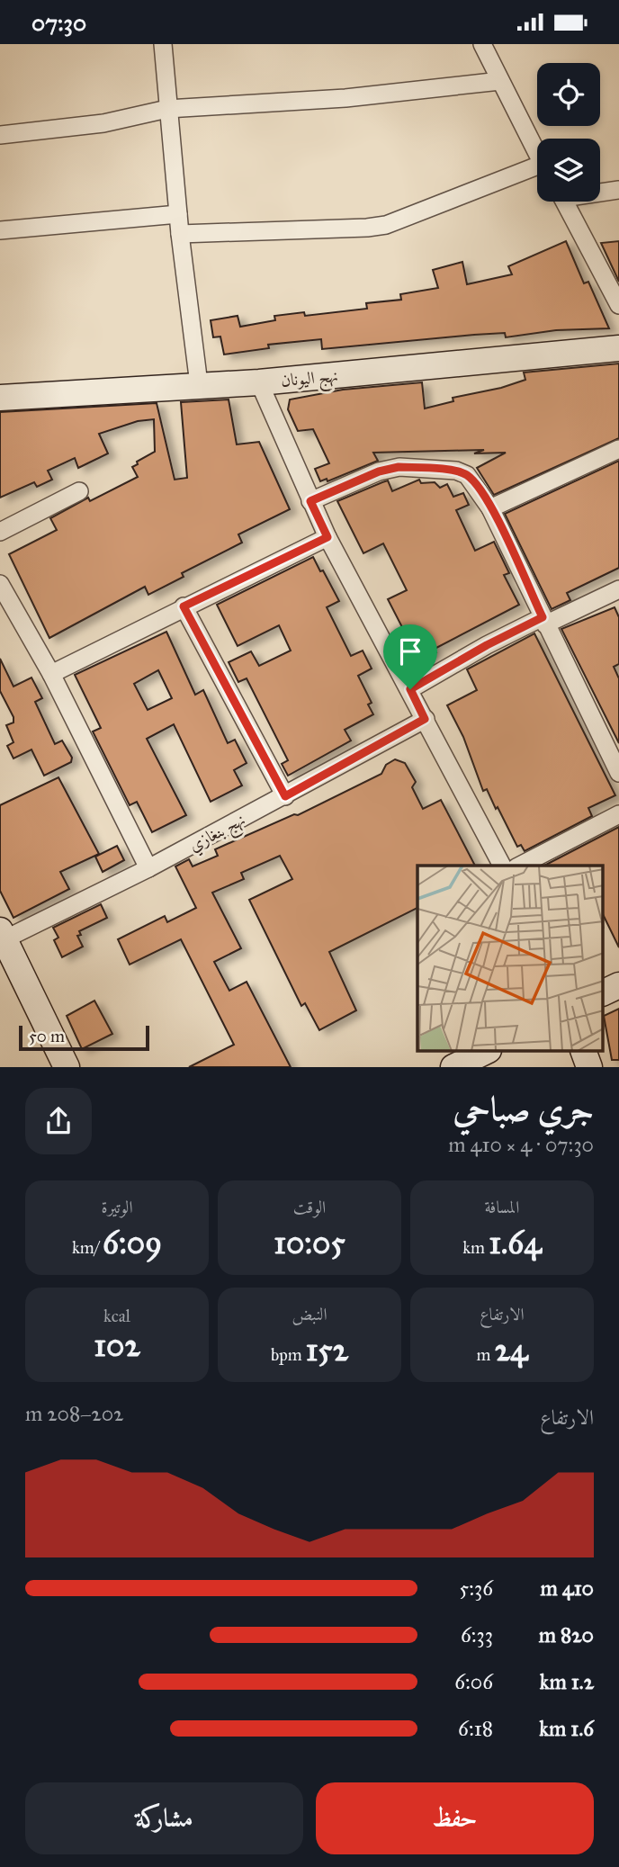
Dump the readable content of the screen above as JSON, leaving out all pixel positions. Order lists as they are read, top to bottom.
{
  "streets": {
    "street": ["نهج اليونان", "نهج بنغازي"]
  },
  "scale_bar": "50 m",
  "page": {
    "status": "07:30",
    "scale": "50 m",
    "heading": ["جري صباحي", "07:30 · 4 × 410 m"],
    "stats": [
      ["المسافة", "1.64 km"],
      ["الوقت", "10:05"],
      ["الوتيرة", "6:09 /km"],
      ["الارتفاع", "24 m"],
      ["النبض", "152 bpm"],
      ["kcal", "102"]
    ],
    "chart": ["الارتفاع", "202–208 m"],
    "list": [
      {
        "name": "410 m",
        "note": "5:36"
      },
      {
        "name": "820 m",
        "note": "6:33"
      },
      {
        "name": "1.2 km",
        "note": "6:06"
      },
      {
        "name": "1.6 km",
        "note": "6:18"
      }
    ],
    "buttons": ["حفظ", "مشاركة"]
  }
}
